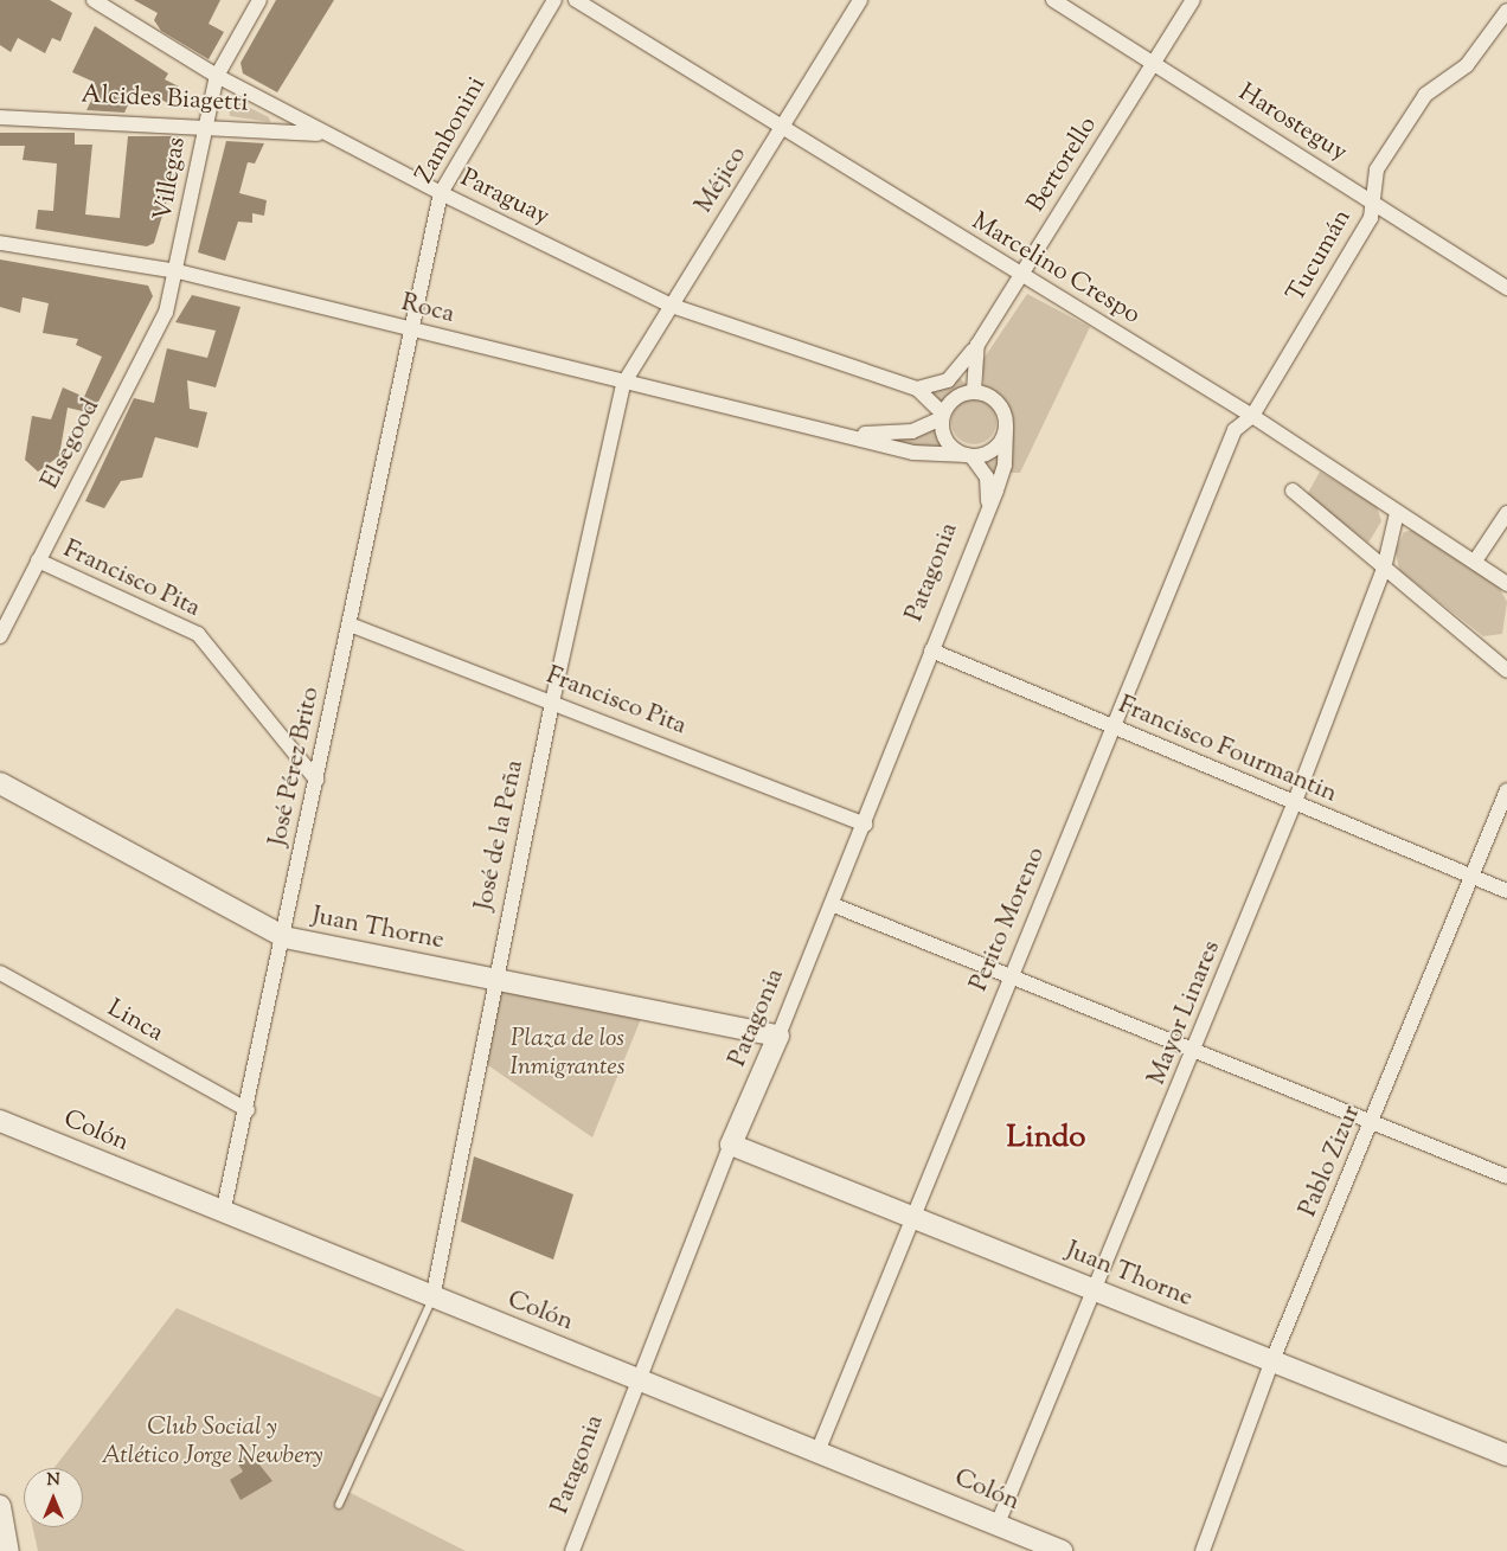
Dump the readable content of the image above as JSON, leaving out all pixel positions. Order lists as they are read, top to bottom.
{
  "streets": {
    "street": [
      "Alcides Biagetti",
      "Harosteguy",
      "Zambonini",
      "Bertorello",
      "Villegas",
      "Méjico",
      "Paraguay",
      "Tucumán",
      "Marcelino Crespo",
      "Roca",
      "Elsegood",
      "Patagonia",
      "Francisco Pita",
      "Francisco Fourmantin",
      "José Pérez Brito",
      "José de la Peña",
      "Perito Moreno",
      "Juan Thorne",
      "Mayor Linares",
      "Linca",
      "Colón",
      "Pablo Zizur"
    ]
  },
  "crossings": [
    ["Alcides Biagetti", "Villegas"],
    ["Alcides Biagetti", "Paraguay"],
    ["Harosteguy", "Bertorello"],
    ["Harosteguy", "Tucumán"],
    ["Zambonini", "Paraguay"],
    ["Zambonini", "Roca"],
    ["Zambonini", "José Pérez Brito"],
    ["Bertorello", "Paraguay"],
    ["Bertorello", "Marcelino Crespo"],
    ["Bertorello", "Patagonia"],
    ["Villegas", "Paraguay"],
    ["Villegas", "Roca"],
    ["Villegas", "Elsegood"],
    ["Méjico", "Paraguay"],
    ["Méjico", "Marcelino Crespo"],
    ["Méjico", "Roca"],
    ["Méjico", "José de la Peña"],
    ["Paraguay", "Patagonia"],
    ["Tucumán", "Marcelino Crespo"],
    ["Tucumán", "Perito Moreno"],
    ["Marcelino Crespo", "Perito Moreno"],
    ["Marcelino Crespo", "Mayor Linares"],
    ["Roca", "Elsegood"],
    ["Roca", "José Pérez Brito"],
    ["Roca", "José de la Peña"],
    ["Elsegood", "Francisco Pita"],
    ["Patagonia", "Francisco Pita"],
    ["Patagonia", "Francisco Fourmantin"],
    ["Patagonia", "Juan Thorne"],
    ["Patagonia", "Colón"],
    ["Francisco Pita", "José Pérez Brito"],
    ["Francisco Pita", "José de la Peña"],
    ["Francisco Fourmantin", "Perito Moreno"],
    ["Francisco Fourmantin", "Mayor Linares"],
    ["Francisco Fourmantin", "Pablo Zizur"],
    ["José Pérez Brito", "Juan Thorne"],
    ["José Pérez Brito", "Linca"],
    ["José Pérez Brito", "Colón"],
    ["José de la Peña", "Juan Thorne"],
    ["José de la Peña", "Colón"],
    ["Perito Moreno", "Juan Thorne"],
    ["Perito Moreno", "Colón"],
    ["Juan Thorne", "Mayor Linares"],
    ["Juan Thorne", "Pablo Zizur"],
    ["Mayor Linares", "Colón"]
  ],
  "districts": ["Lindo"],
  "parks": ["Plaza de los Inmigrantes", "Club Social y Atlético Jorge Newbery"],
  "north": "top"
}
